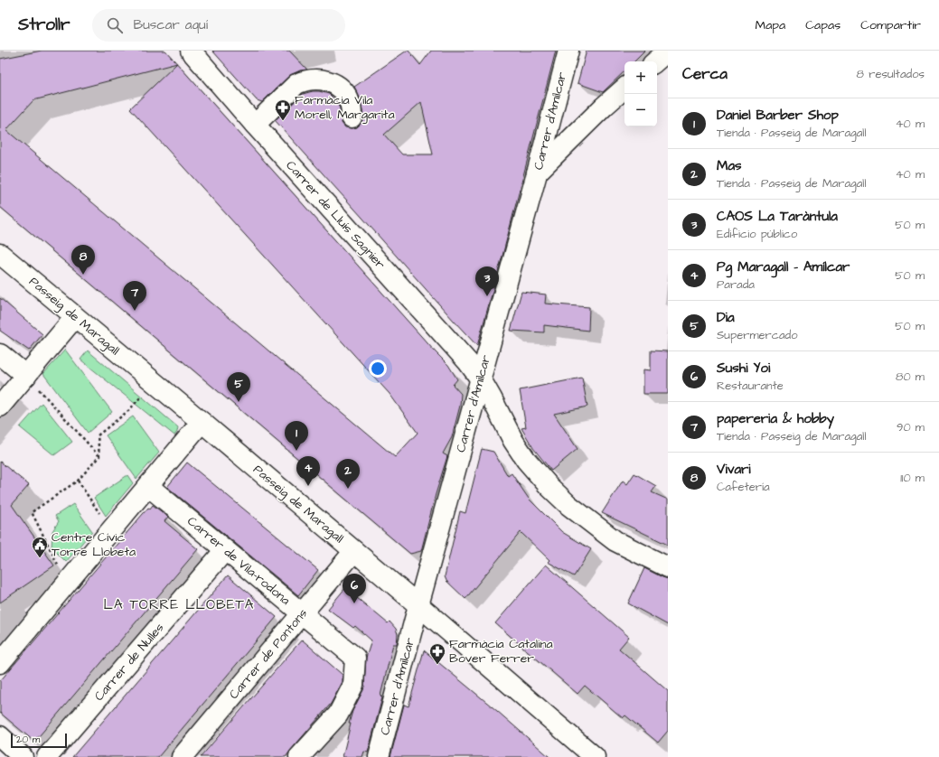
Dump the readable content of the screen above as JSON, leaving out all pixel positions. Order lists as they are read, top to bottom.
{
  "streets": {
    "street": [
      "Carrer d'Amílcar",
      "Carrer de Lluís Sagnier",
      "Passeig de Maragall",
      "Carrer de Vila-rodona",
      "Carrer de Pontons",
      "Carrer de Nulles"
    ]
  },
  "crossings": [
    ["Carrer d'Amílcar", "Carrer de Lluís Sagnier"],
    ["Carrer d'Amílcar", "Passeig de Maragall"],
    ["Passeig de Maragall", "Carrer de Pontons"],
    ["Carrer de Vila-rodona", "Carrer de Pontons"],
    ["Carrer de Vila-rodona", "Carrer de Nulles"]
  ],
  "districts": ["LA TORRE LLOBETA"],
  "places": {
    "pharmacy": ["Farmàcia Vila Morell, Margarita", "Farmàcia Catalina Bover Ferrer"],
    "public building": ["Centre Cívic Torre Llobeta"]
  },
  "scale_bar": "20 m",
  "page": {
    "header": "Strollr",
    "search": "Buscar aquí",
    "nav": ["Mapa", "Capas", "Compartir"],
    "heading": ["Cerca", "8 resultados"],
    "map_buttons": ["+", "−"],
    "list": [
      {
        "mark": "1",
        "name": "Daniel Barber Shop",
        "note": "Tienda · Passeig de Maragall",
        "value": "40 m"
      },
      {
        "mark": "2",
        "name": "Mas",
        "note": "Tienda · Passeig de Maragall",
        "value": "40 m"
      },
      {
        "mark": "3",
        "name": "CAOS La Taràntula",
        "note": "Edificio público",
        "value": "50 m"
      },
      {
        "mark": "4",
        "name": "Pg Maragall - Amílcar",
        "note": "Parada",
        "value": "50 m"
      },
      {
        "mark": "5",
        "name": "Dia",
        "note": "Supermercado",
        "value": "50 m"
      },
      {
        "mark": "6",
        "name": "Sushi Yoi",
        "note": "Restaurante",
        "value": "80 m"
      },
      {
        "mark": "7",
        "name": "papereria & hobby",
        "note": "Tienda · Passeig de Maragall",
        "value": "90 m"
      },
      {
        "mark": "8",
        "name": "Vivari",
        "note": "Cafetería",
        "value": "110 m"
      }
    ],
    "pins": [
      "8",
      "3",
      "7",
      "5",
      "1",
      "4",
      "2",
      "6"
    ],
    "scale": "20 m"
  }
}
